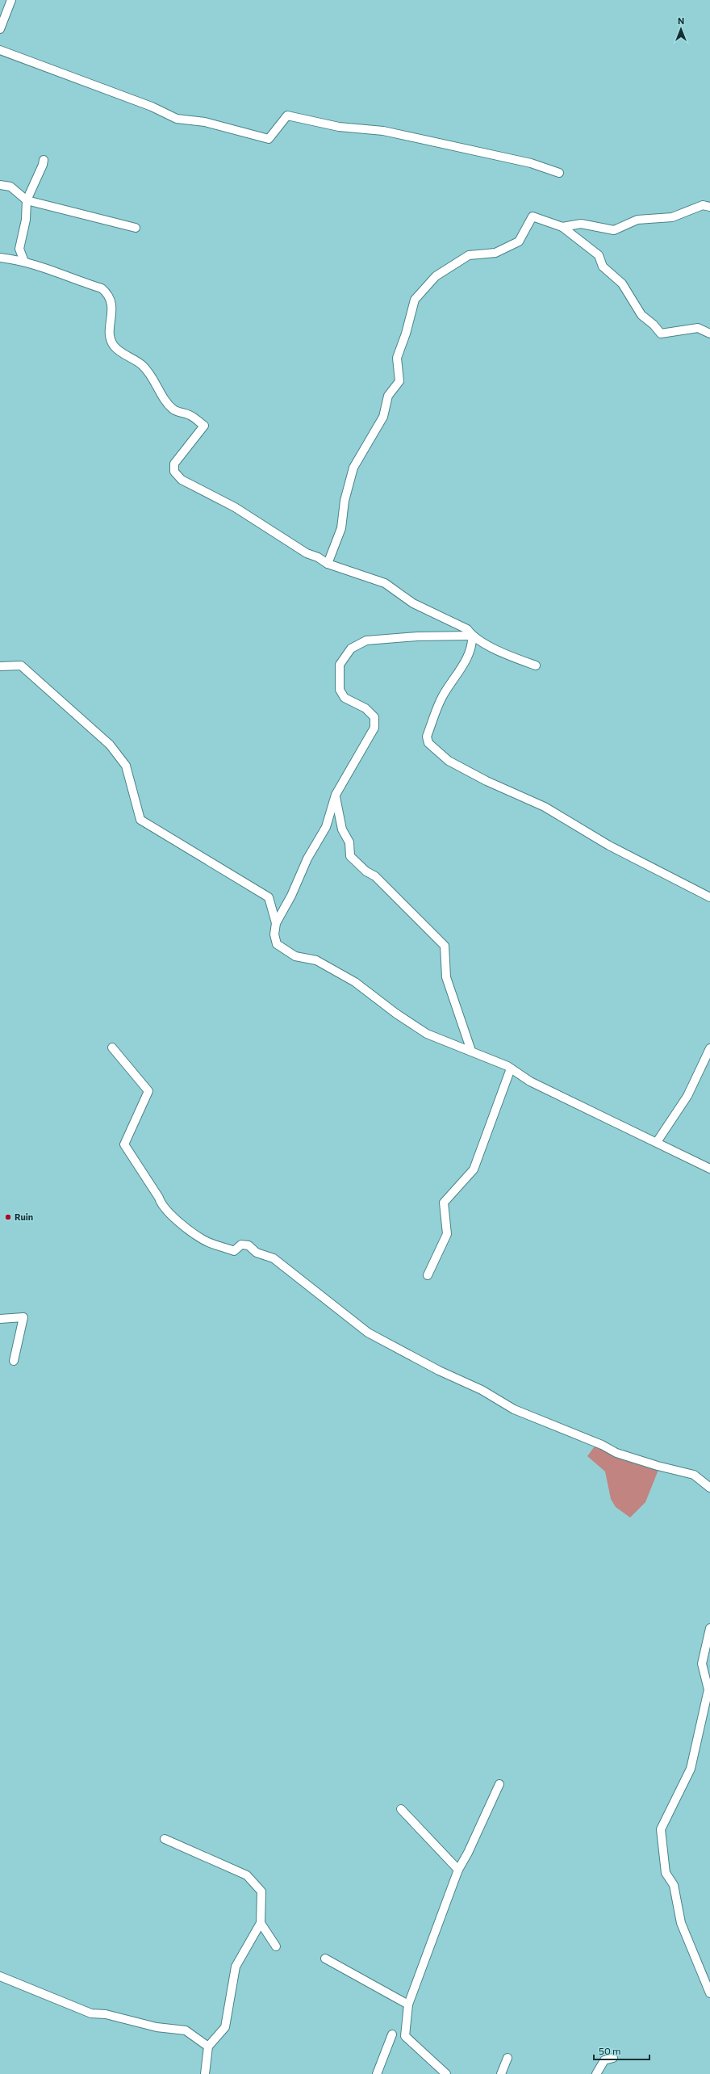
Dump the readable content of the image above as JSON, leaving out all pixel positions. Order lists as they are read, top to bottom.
{
  "places": ["Ruin"],
  "scale_bar": "50 m",
  "north": "top"
}
